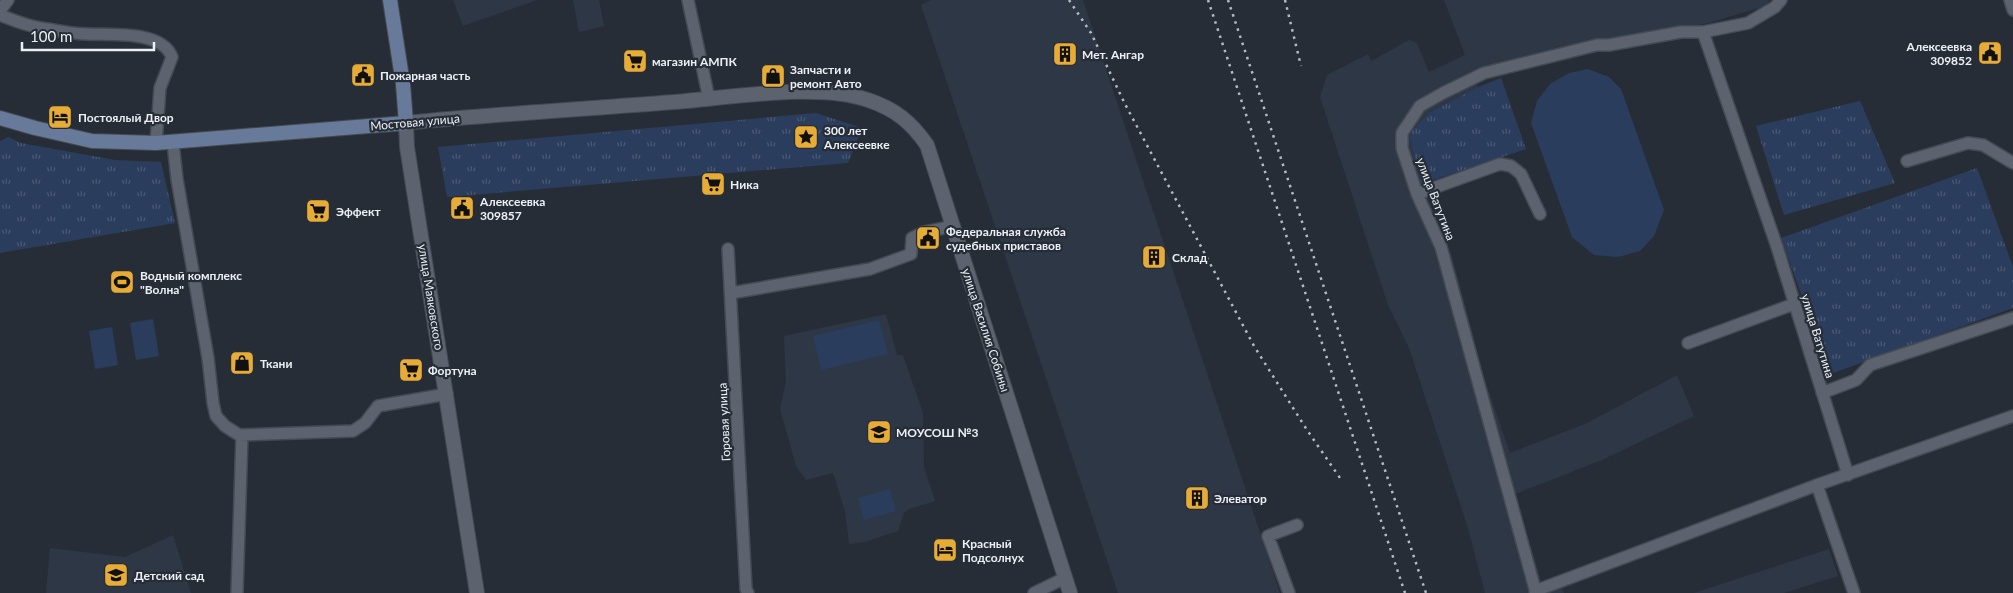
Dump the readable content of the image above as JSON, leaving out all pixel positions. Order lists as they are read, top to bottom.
{
  "streets": {
    "main road": ["Мостовая улица", "улица Маяковского"],
    "street": ["улица Ватутина", "улица Василия Собины", "Горовая улица"]
  },
  "crossings": [
    ["Мостовая улица", "улица Маяковского"],
    ["Мостовая улица", "улица Василия Собины"]
  ],
  "places": {
    "public building": [
      "Алексеевка 309852",
      "Пожарная часть",
      "Алексеевка 309857",
      "Федеральная служба судебных приставов"
    ],
    "building": ["Мет. Ангар", "Склад", "Элеватор"],
    "supermarket": [
      "магазин АМПК",
      "Ника",
      "Эффект",
      "Фортуна"
    ],
    "shop": ["Запчасти и ремонт Авто", "Ткани"],
    "hotel": ["Постоялый Двор", "Красный Подсолнух"],
    "place": ["300 лет Алексеевке"],
    "sports": ["Водный комплекс \"Волна\""],
    "school or university": ["МОУСОШ №3", "Детский сад"]
  },
  "scale_bar": "100 m"
}
